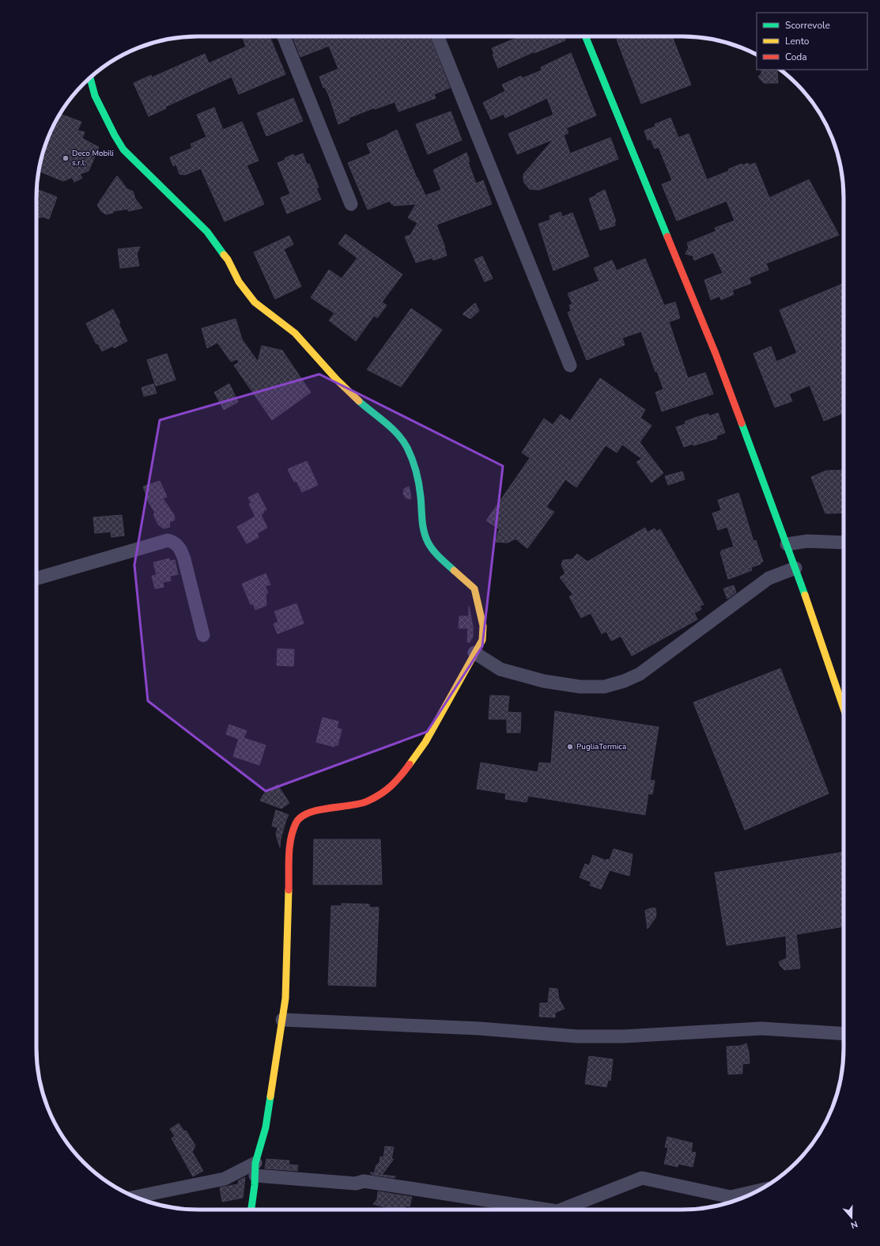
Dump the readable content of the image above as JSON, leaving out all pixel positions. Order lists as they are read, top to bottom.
{
  "places": ["Deco Mobili s.r.l.", "PugliaTermica"],
  "legend": ["Scorrevole", "Lento", "Coda"],
  "north": "bottom"
}
